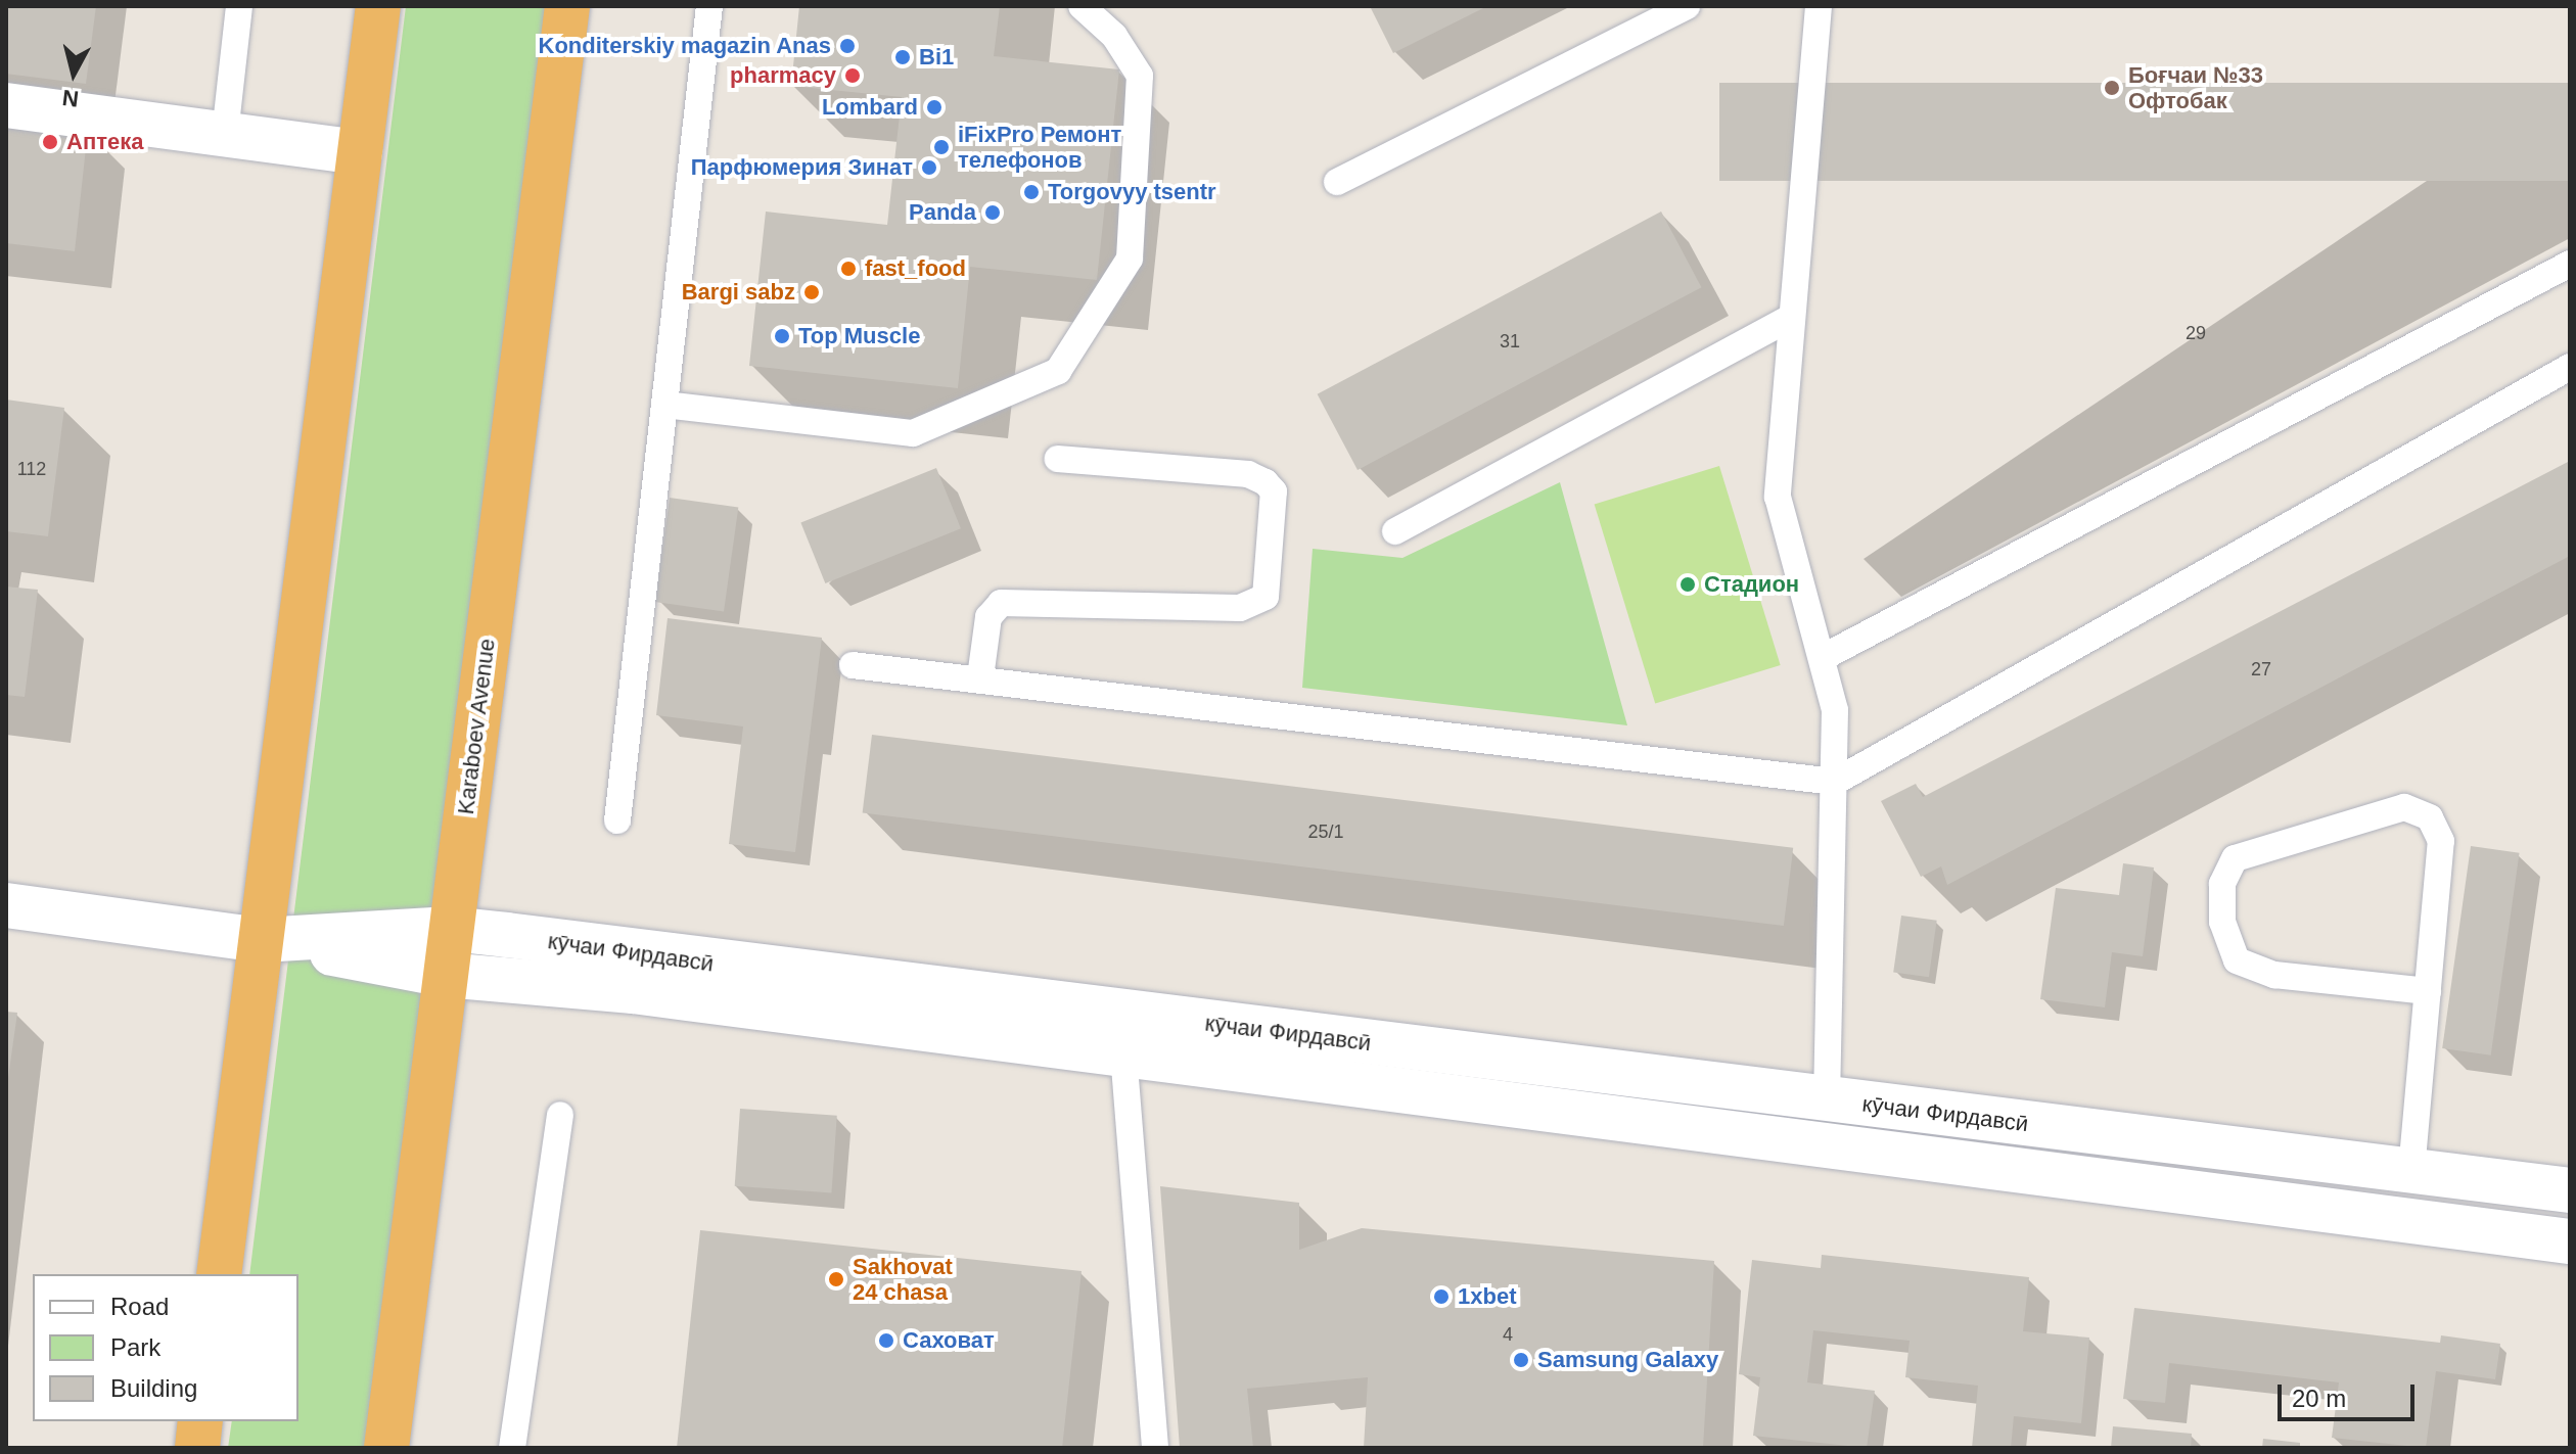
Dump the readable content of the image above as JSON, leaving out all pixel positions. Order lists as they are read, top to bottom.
{
  "streets": {
    "highway": ["Karaboev Avenue"],
    "street": ["кӯчаи Фирдавсӣ"]
  },
  "crossings": [
    ["Karaboev Avenue", "кӯчаи Фирдавсӣ"]
  ],
  "places": [
    "Konditerskiy magazin Anas",
    "Bi1",
    "pharmacy",
    "Боғчаи №33 Офтобак",
    "Lombard",
    "Аптека",
    "iFixPro Ремонт телефонов",
    "Парфюмерия Зинат",
    "Torgovyy tsentr",
    "Panda",
    "fast_food",
    "Bargi sabz",
    "Top Muscle",
    "Стадион",
    "Sakhovat 24 chasa",
    "1xbet",
    "Саховат",
    "Samsung Galaxy"
  ],
  "house_numbers": [
    "29",
    "31",
    "112",
    "27",
    "25/1",
    "4"
  ],
  "legend": ["Road", "Park", "Building"],
  "scale_bar": "20 m",
  "north": "bottom"
}
